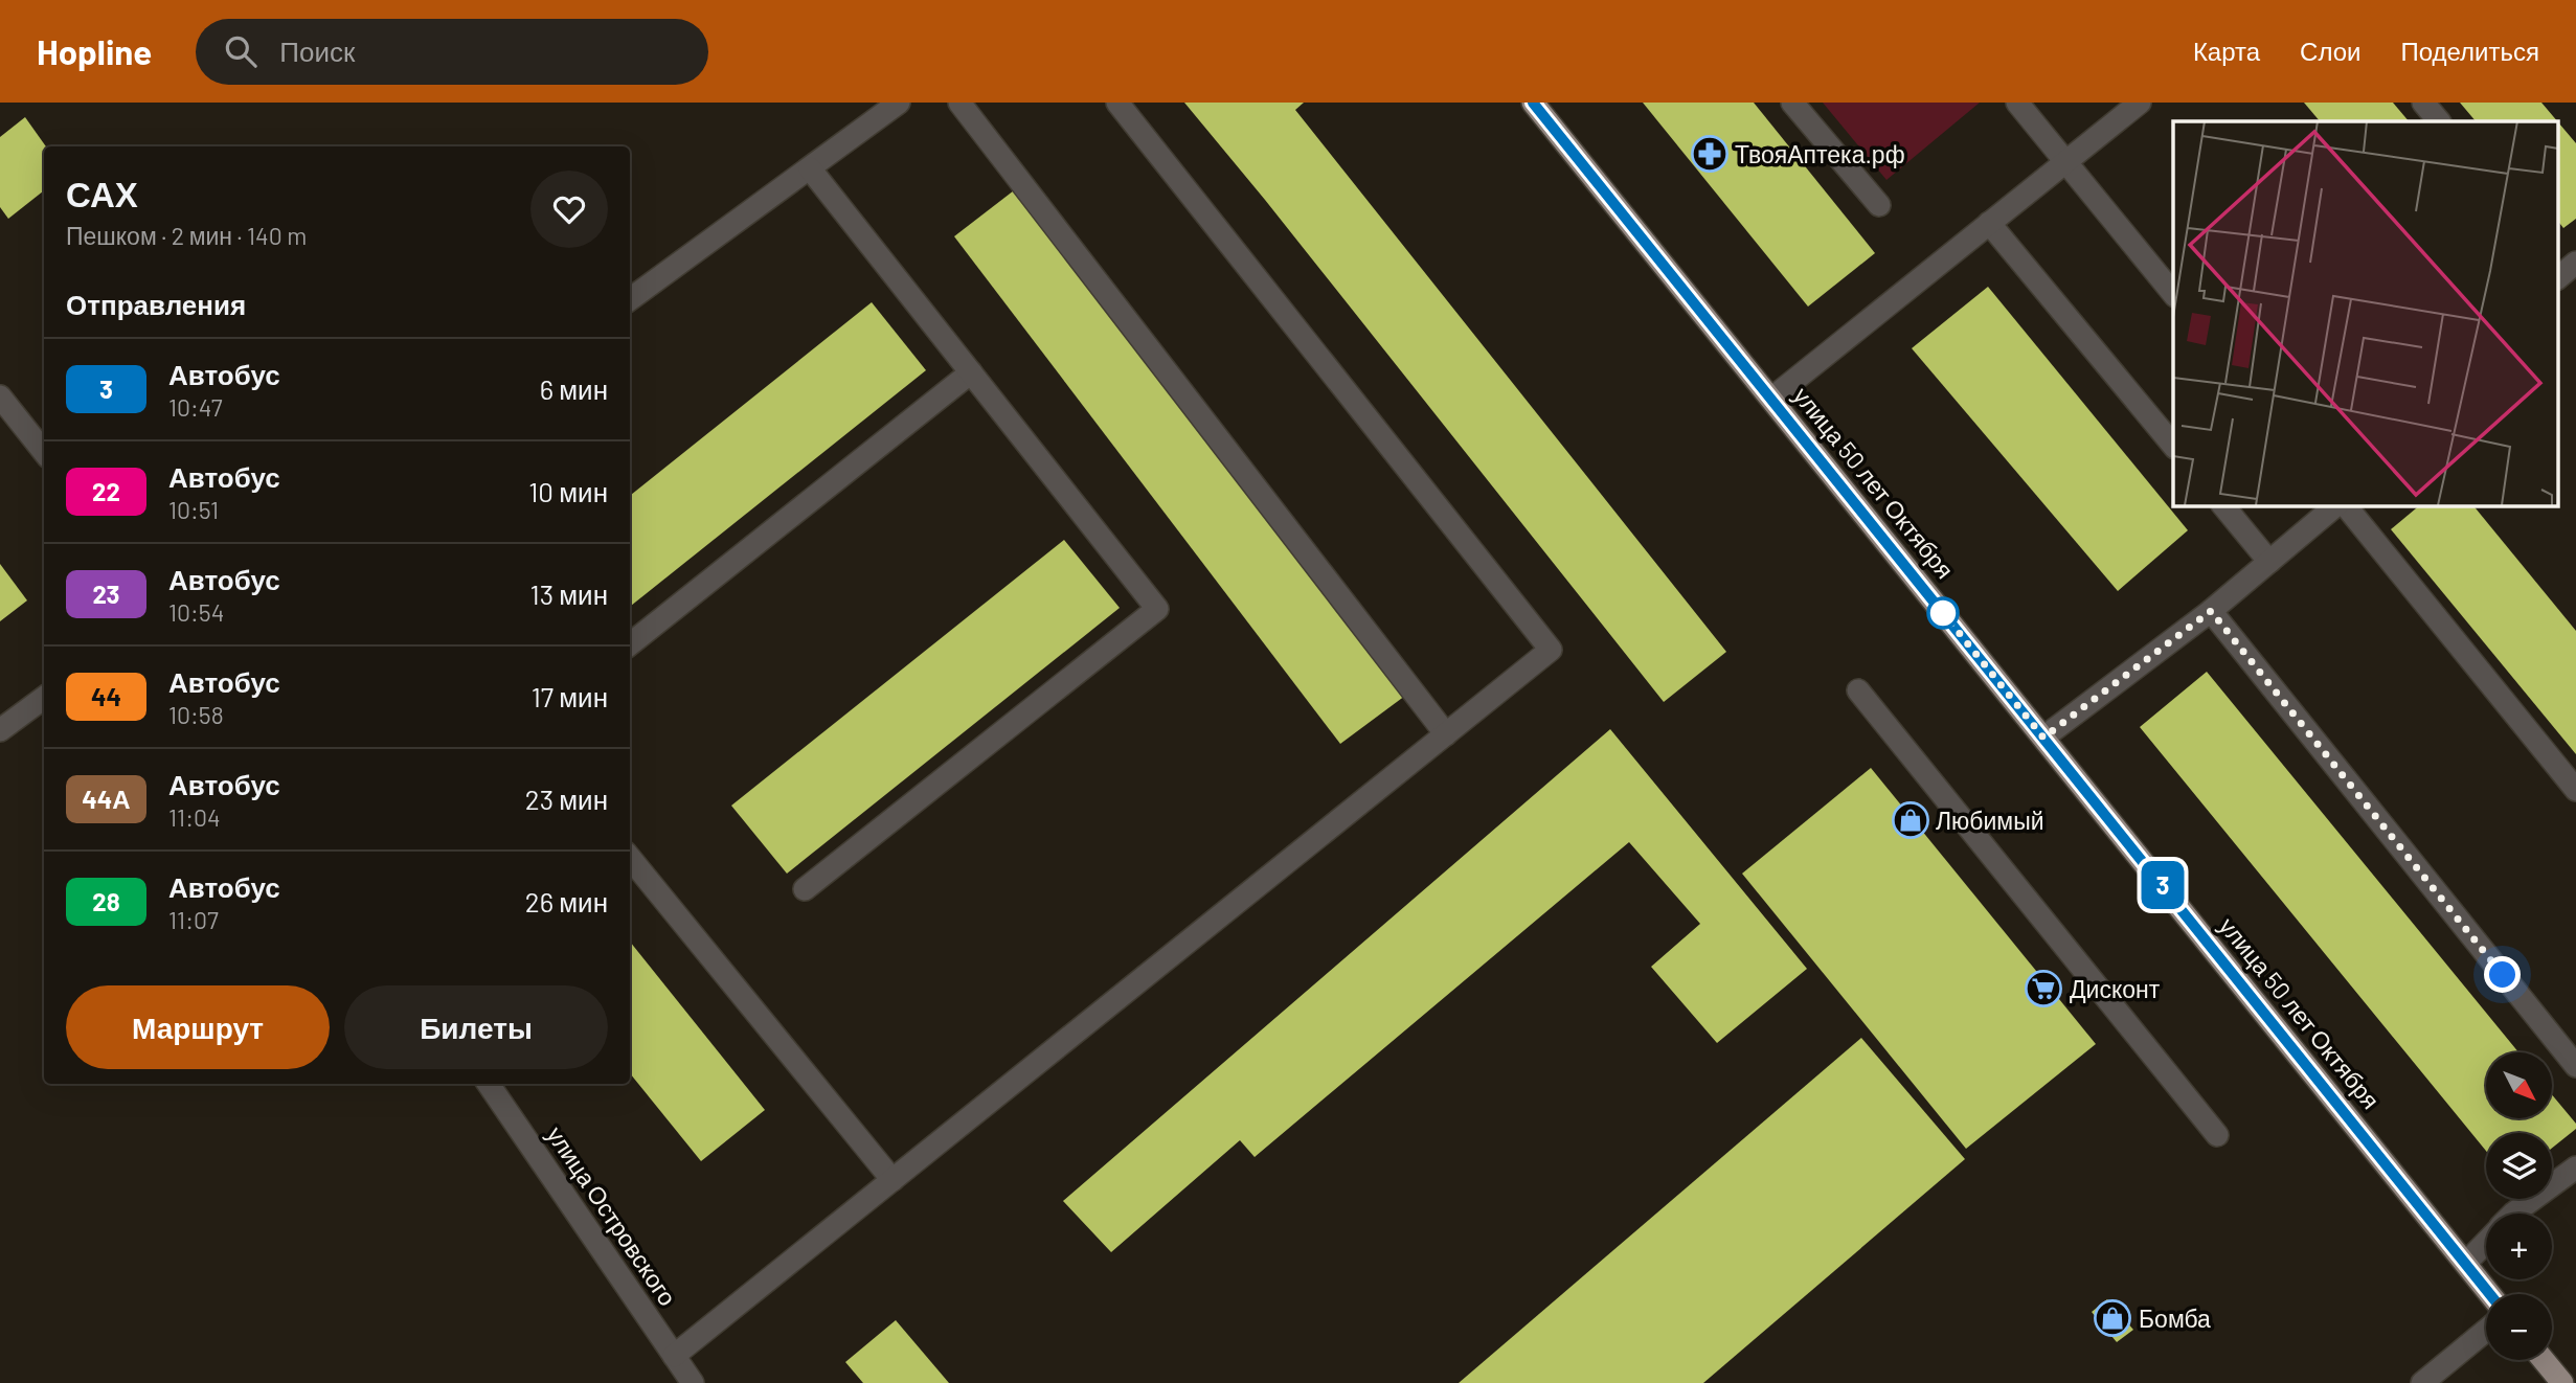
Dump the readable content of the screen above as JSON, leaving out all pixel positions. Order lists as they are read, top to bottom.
{
  "streets": {
    "main road": ["улица 50 лет Октября"],
    "street": ["улица Островского"]
  },
  "places": {
    "pharmacy": ["ТвояАптека.рф"],
    "shop": ["Любимый", "Бомба"],
    "supermarket": ["Дисконт"]
  },
  "lines": ["bus line 3"],
  "north": "bottom right",
  "page": {
    "header": "Hopline",
    "search": "Поиск",
    "nav": ["Карта", "Слои", "Поделиться"],
    "on_map": "3",
    "heading": [
      ["САХ", "Пешком · 2 мин · 140 m"],
      "Отправления"
    ],
    "list": [
      {
        "mark": "3",
        "name": "Автобус",
        "note": "10:47",
        "value": "6 мин"
      },
      {
        "mark": "22",
        "name": "Автобус",
        "note": "10:51",
        "value": "10 мин"
      },
      {
        "mark": "23",
        "name": "Автобус",
        "note": "10:54",
        "value": "13 мин"
      },
      {
        "mark": "44",
        "name": "Автобус",
        "note": "10:58",
        "value": "17 мин"
      },
      {
        "mark": "44А",
        "name": "Автобус",
        "note": "11:04",
        "value": "23 мин"
      },
      {
        "mark": "28",
        "name": "Автобус",
        "note": "11:07",
        "value": "26 мин"
      }
    ],
    "buttons": ["Маршрут", "Билеты"],
    "map_buttons": ["+", "−"]
  }
}
